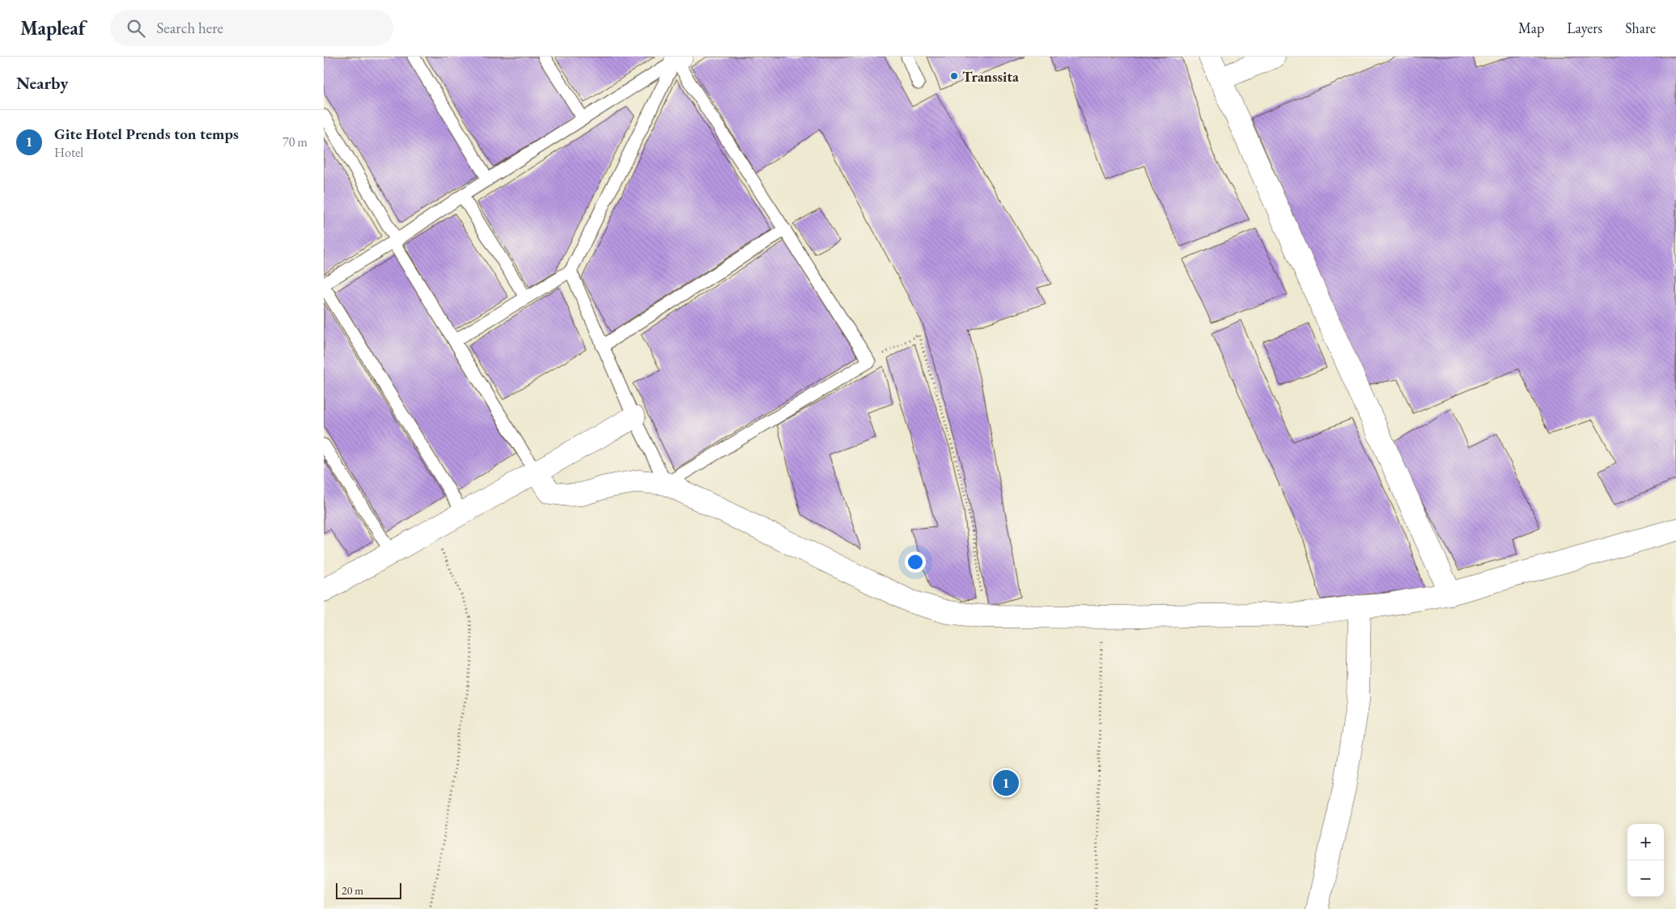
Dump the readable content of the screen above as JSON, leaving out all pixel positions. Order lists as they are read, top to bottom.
{
  "places": ["Transsita"],
  "scale_bar": "20 m",
  "page": {
    "header": "Mapleaf",
    "search": "Search here",
    "nav": ["Map", "Layers", "Share"],
    "heading": "Nearby",
    "list": [
      {
        "mark": "1",
        "name": "Gite Hotel Prends ton temps",
        "note": "Hotel",
        "value": "70 m"
      }
    ],
    "pins": "1",
    "map_buttons": ["+", "−"],
    "scale": "20 m"
  }
}
